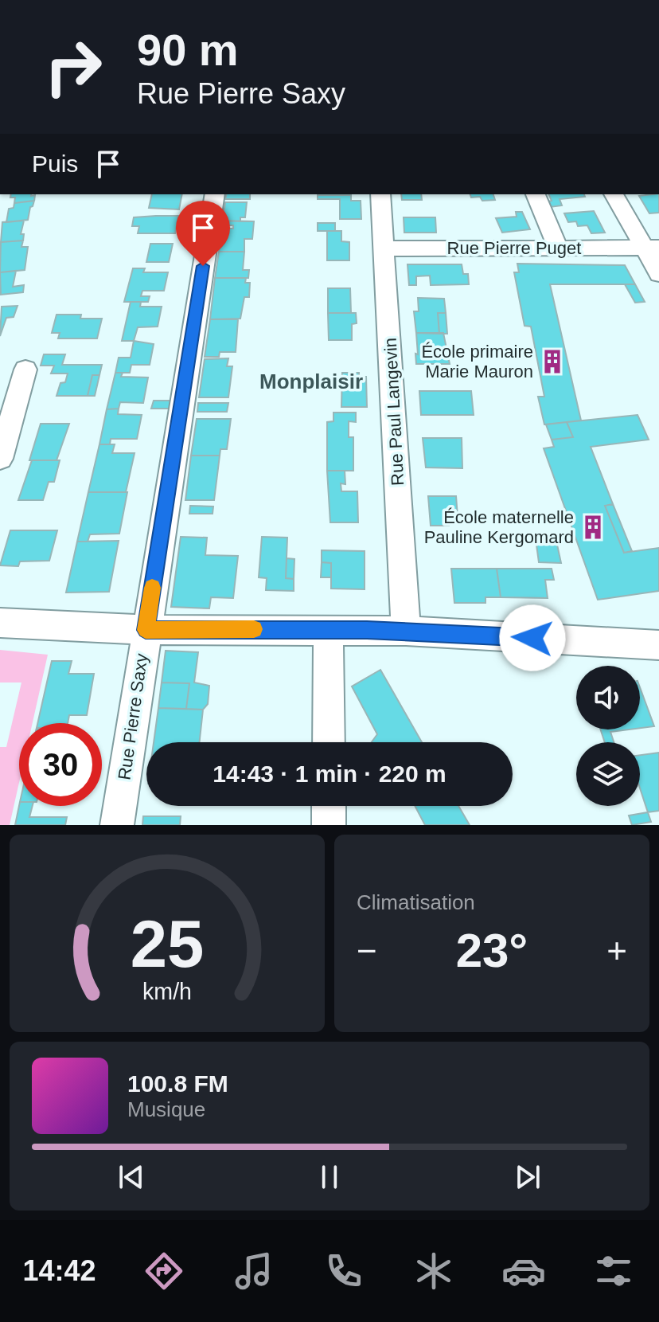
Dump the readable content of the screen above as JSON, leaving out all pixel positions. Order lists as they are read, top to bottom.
{
  "streets": {
    "street": ["Rue Pierre Puget", "Rue Paul Langevin", "Rue Pierre Saxy"]
  },
  "crossings": [
    ["Rue Pierre Puget", "Rue Paul Langevin"]
  ],
  "districts": ["Monplaisir"],
  "places": {
    "building": ["École primaire Marie Mauron", "École maternelle Pauline Kergomard"]
  },
  "page": {
    "turn": ["90 m", "Rue Pierre Saxy"],
    "then": "Puis",
    "limit": "30",
    "trip": "14:43 · 1 min · 220 m",
    "tile": "Climatisation",
    "heat": ["−", "23°", "+"],
    "song": ["100.8 FM", "Musique"],
    "tabs": "14:42",
    "gauge": ["25", "km/h"]
  }
}
